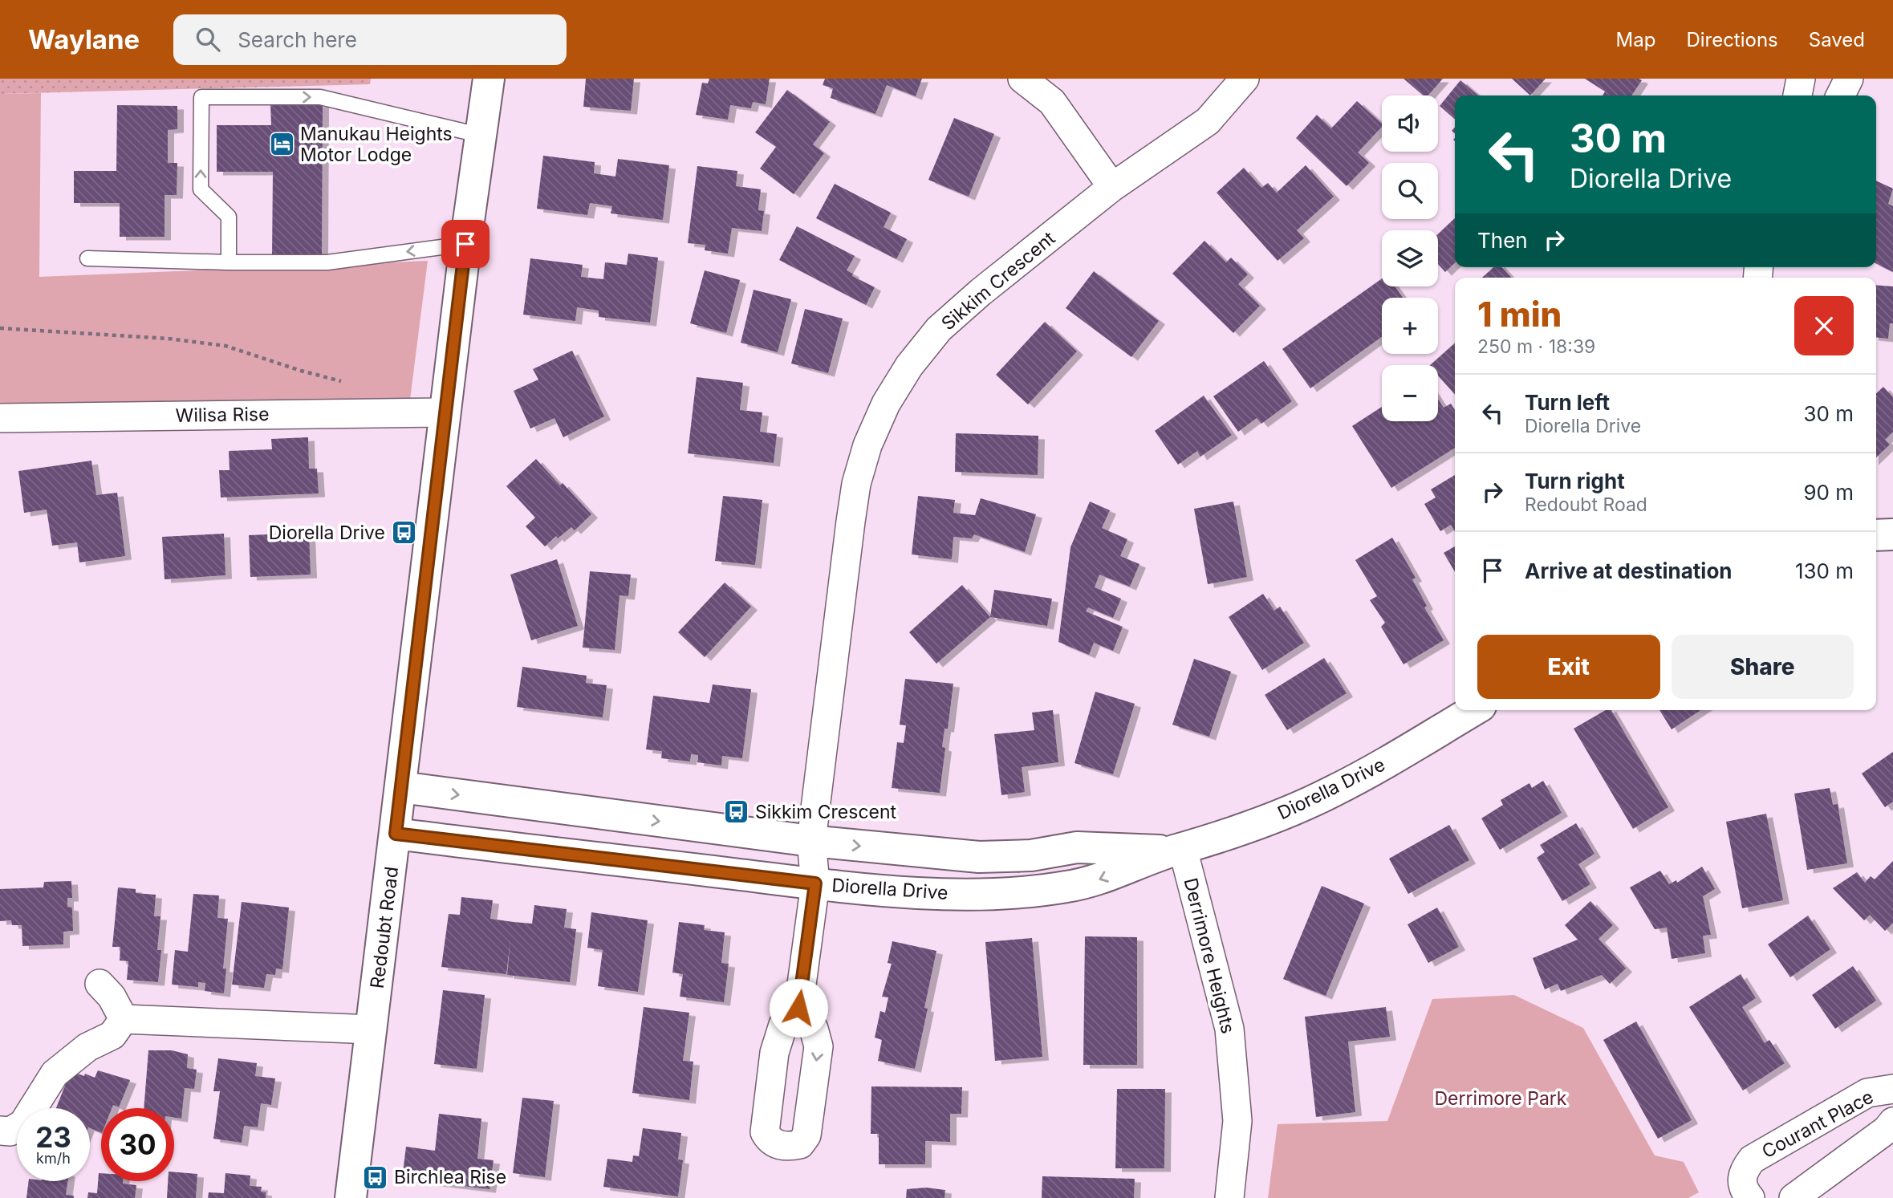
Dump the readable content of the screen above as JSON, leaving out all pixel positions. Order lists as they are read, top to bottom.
{
  "streets": {
    "street": [
      "Sikkim Crescent",
      "Wilisa Rise",
      "Diorella Drive",
      "Redoubt Road",
      "Derrimore Heights",
      "Courant Place"
    ]
  },
  "crossings": [
    ["Sikkim Crescent", "Diorella Drive"],
    ["Wilisa Rise", "Redoubt Road"],
    ["Diorella Drive", "Redoubt Road"],
    ["Diorella Drive", "Derrimore Heights"]
  ],
  "parks": ["Derrimore Park"],
  "places": {
    "hotel": ["Manukau Heights Motor Lodge"],
    "bus stop": ["Diorella Drive", "Sikkim Crescent", "Birchlea Rise"]
  },
  "page": {
    "header": "Waylane",
    "search": "Search here",
    "nav": ["Map", "Directions", "Saved"],
    "map_buttons": ["+", "−"],
    "turn": ["30 m", "Diorella Drive"],
    "then": "Then",
    "heading": ["1 min", "250 m · 18:39"],
    "list": [
      {
        "name": "Turn left",
        "note": "Diorella Drive",
        "value": "30 m"
      },
      {
        "name": "Turn right",
        "note": "Redoubt Road",
        "value": "90 m"
      },
      {
        "name": "Arrive at destination",
        "value": "130 m"
      }
    ],
    "buttons": ["Exit", "Share"],
    "speed": "23 km/h",
    "limit": "30"
  }
}
